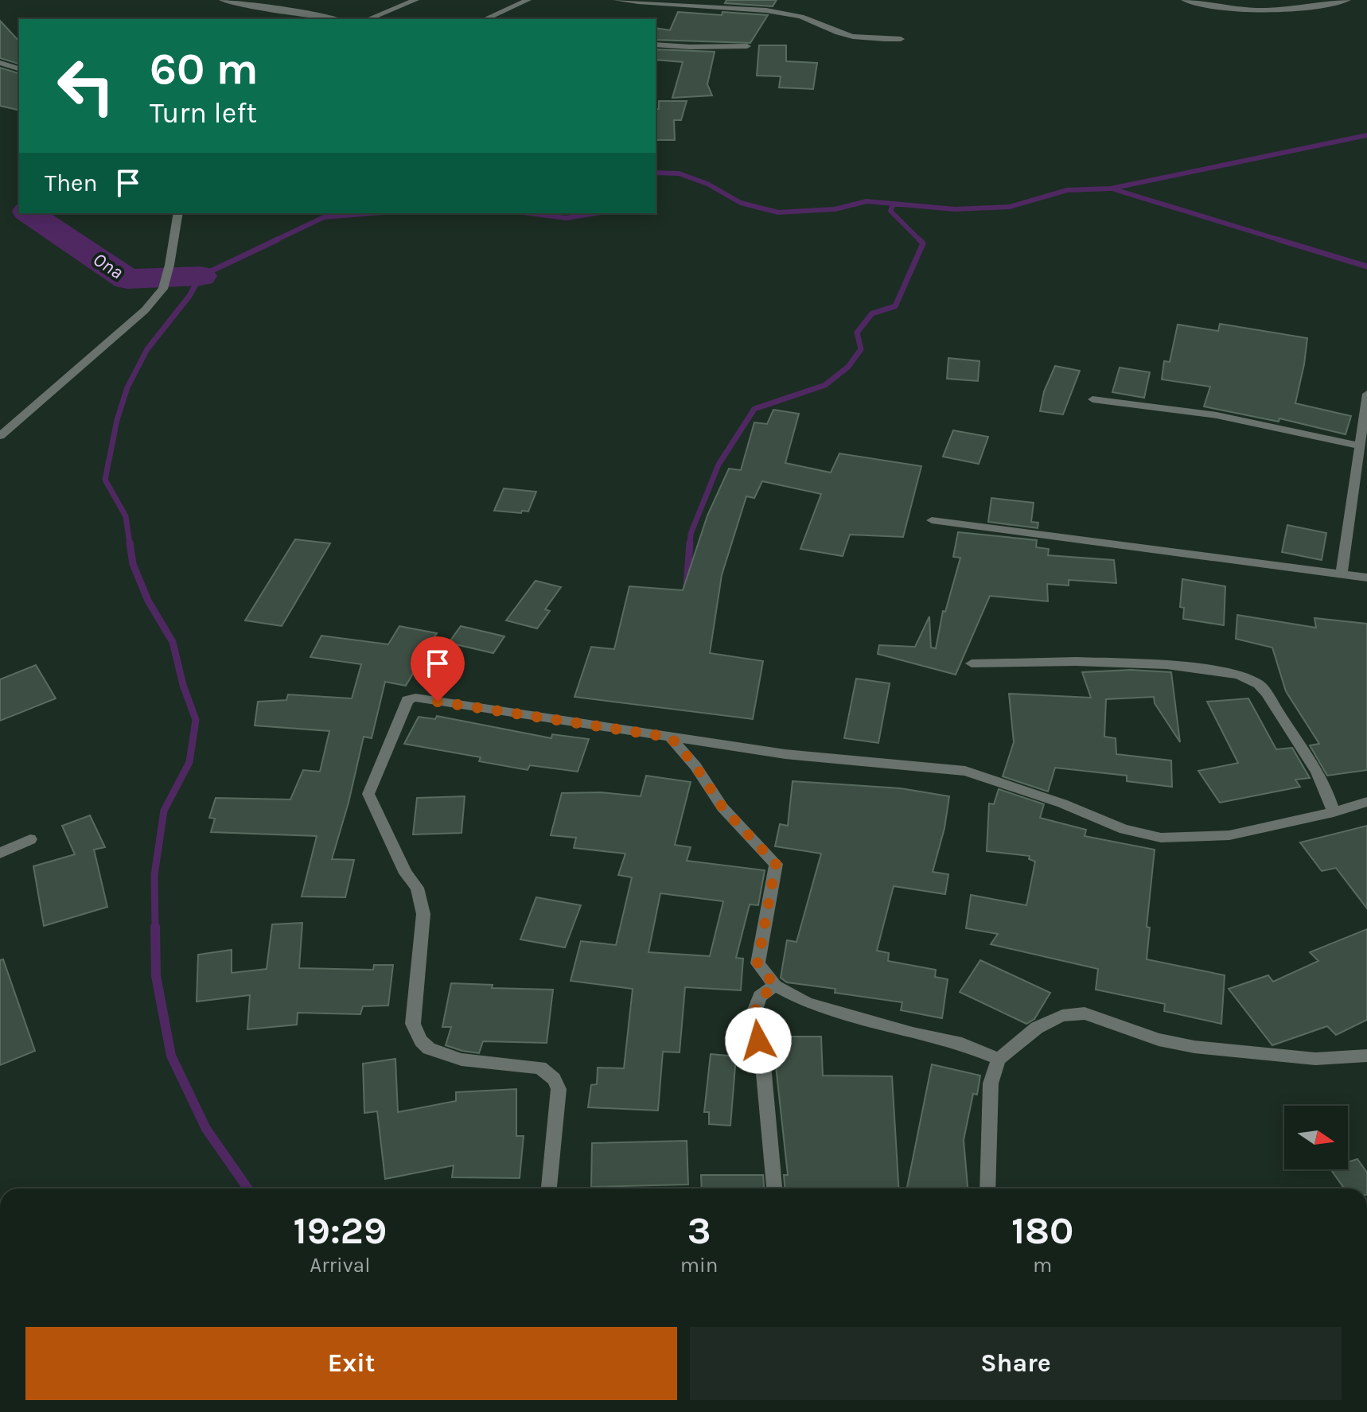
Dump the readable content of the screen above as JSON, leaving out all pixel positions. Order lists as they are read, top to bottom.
{
  "water": ["Ona"],
  "north": "right",
  "page": {
    "turn": ["60 m", "Turn left"],
    "then": "Then",
    "eta": [
      "19:29",
      "Arrival",
      "3",
      "min",
      "180",
      "m"
    ],
    "buttons": ["Exit", "Share"]
  }
}
